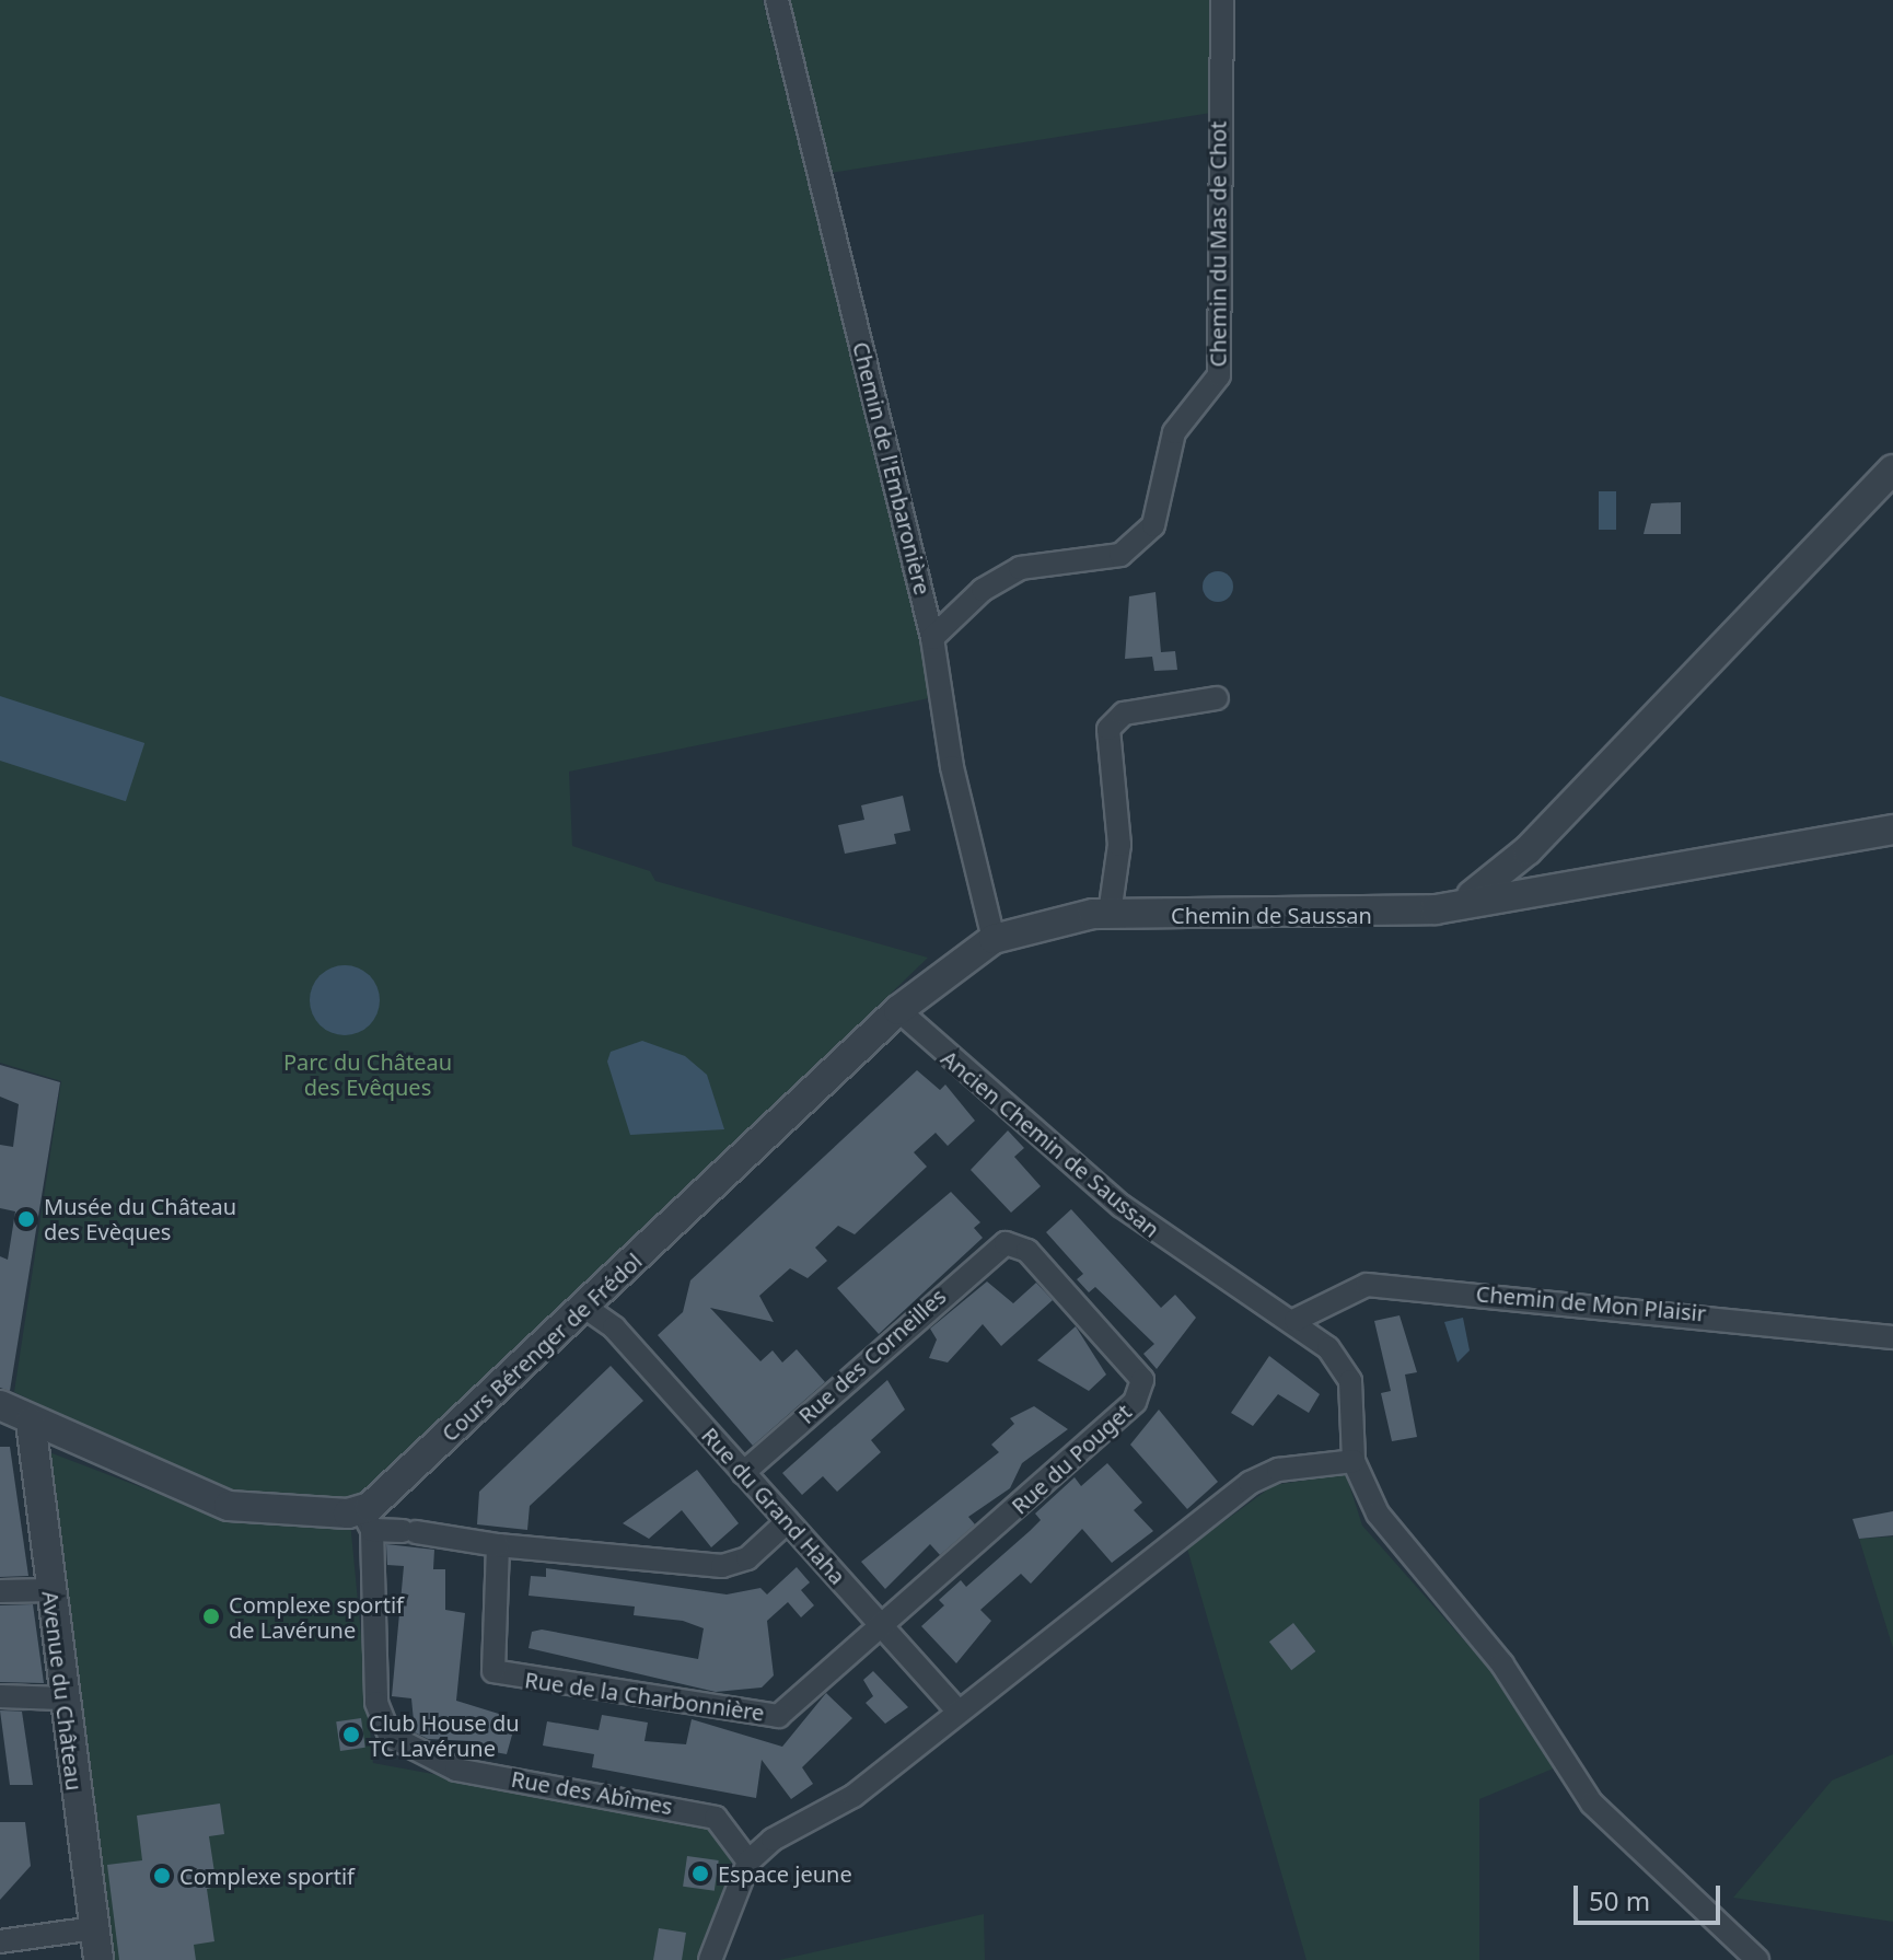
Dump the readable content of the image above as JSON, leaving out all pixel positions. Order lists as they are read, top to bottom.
{
  "streets": {
    "street": [
      "Chemin du Mas de Chot",
      "Chemin de l'Embaronière",
      "Chemin de Saussan",
      "Ancien Chemin de Saussan",
      "Chemin de Mon Plaisir",
      "Cours Bérenger de Frédol",
      "Rue des Corneilles",
      "Rue du Pouget",
      "Rue du Grand Haha",
      "Avenue du Château",
      "Rue de la Charbonnière",
      "Rue des Abîmes"
    ]
  },
  "crossings": [
    ["Chemin du Mas de Chot", "Chemin de l'Embaronière"],
    ["Chemin de l'Embaronière", "Chemin de Saussan"],
    ["Chemin de l'Embaronière", "Cours Bérenger de Frédol"],
    ["Chemin de Saussan", "Cours Bérenger de Frédol"],
    ["Ancien Chemin de Saussan", "Chemin de Mon Plaisir"],
    ["Ancien Chemin de Saussan", "Cours Bérenger de Frédol"],
    ["Cours Bérenger de Frédol", "Rue du Grand Haha"],
    ["Cours Bérenger de Frédol", "Rue des Abîmes"],
    ["Rue des Corneilles", "Rue du Pouget"],
    ["Rue des Corneilles", "Rue du Grand Haha"],
    ["Rue du Pouget", "Rue du Grand Haha"],
    ["Rue du Pouget", "Rue de la Charbonnière"],
    ["Rue du Grand Haha", "Rue de la Charbonnière"]
  ],
  "parks": ["Parc du Château des Evêques"],
  "places": [
    "Musée du Château des Evèques",
    "Complexe sportif de Lavérune",
    "Club House du TC Lavérune",
    "Espace jeune",
    "Complexe sportif"
  ],
  "scale_bar": "50 m"
}
